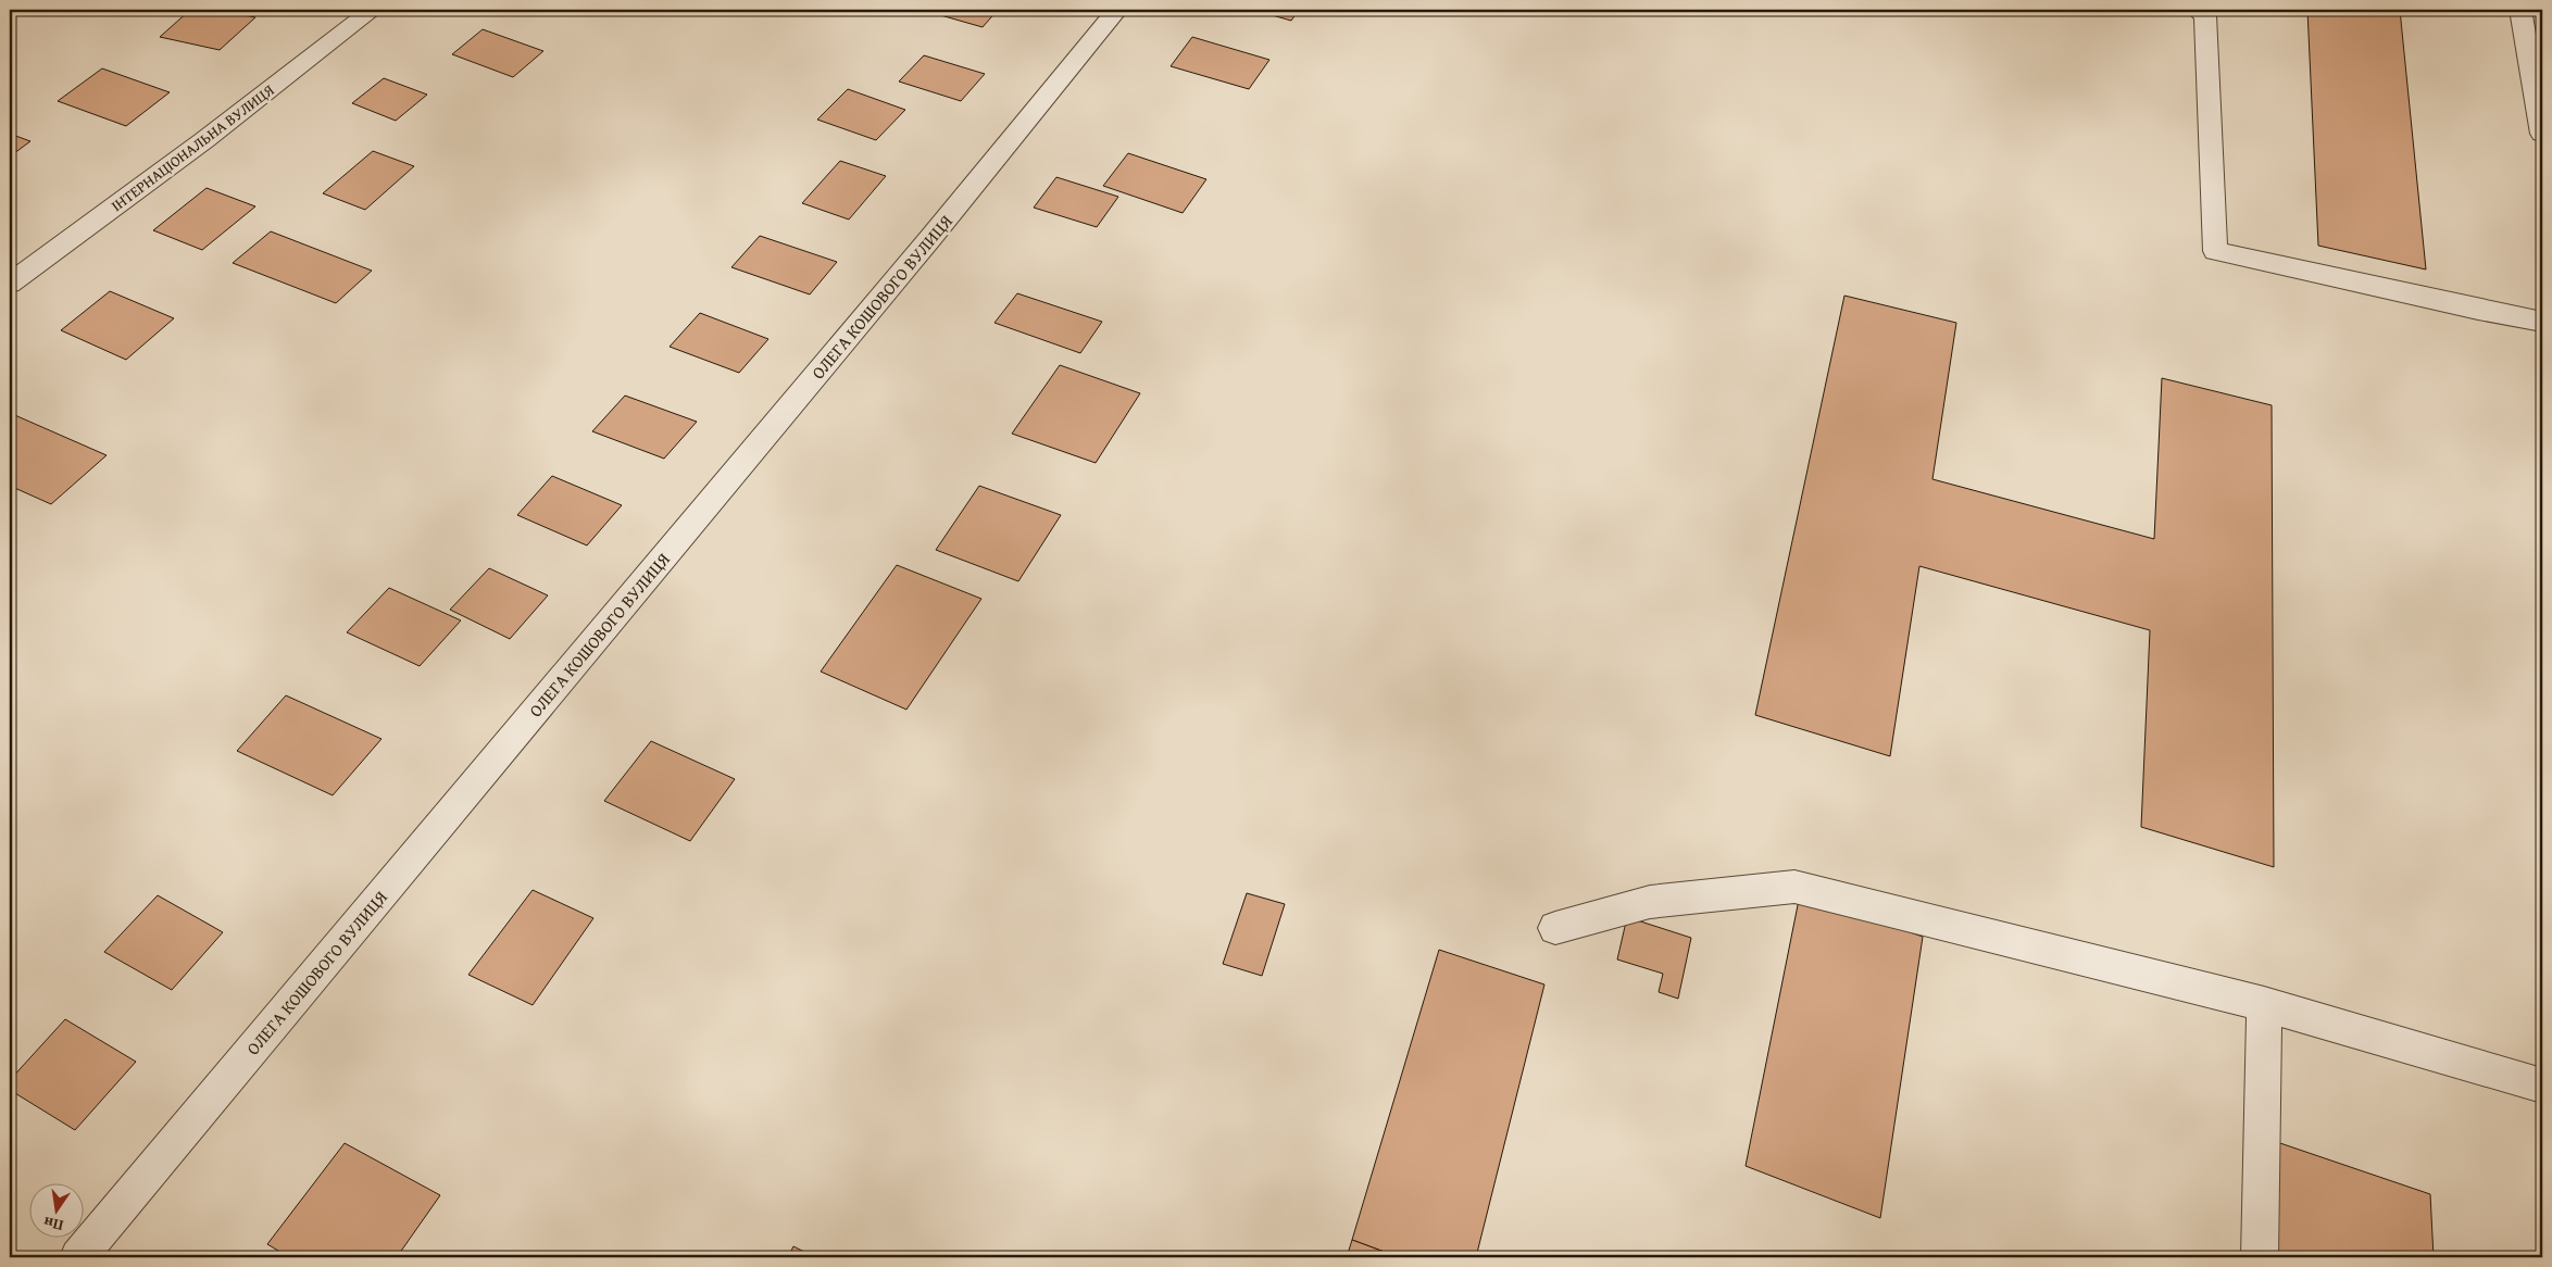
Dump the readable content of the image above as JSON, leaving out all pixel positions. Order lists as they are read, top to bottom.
{
  "streets": {
    "street": ["ІНТЕРНАЦІОНАЛЬНА ВУЛИЦЯ", "ОЛЕГА КОШОВОГО ВУЛИЦЯ"]
  },
  "north": "bottom"
}
